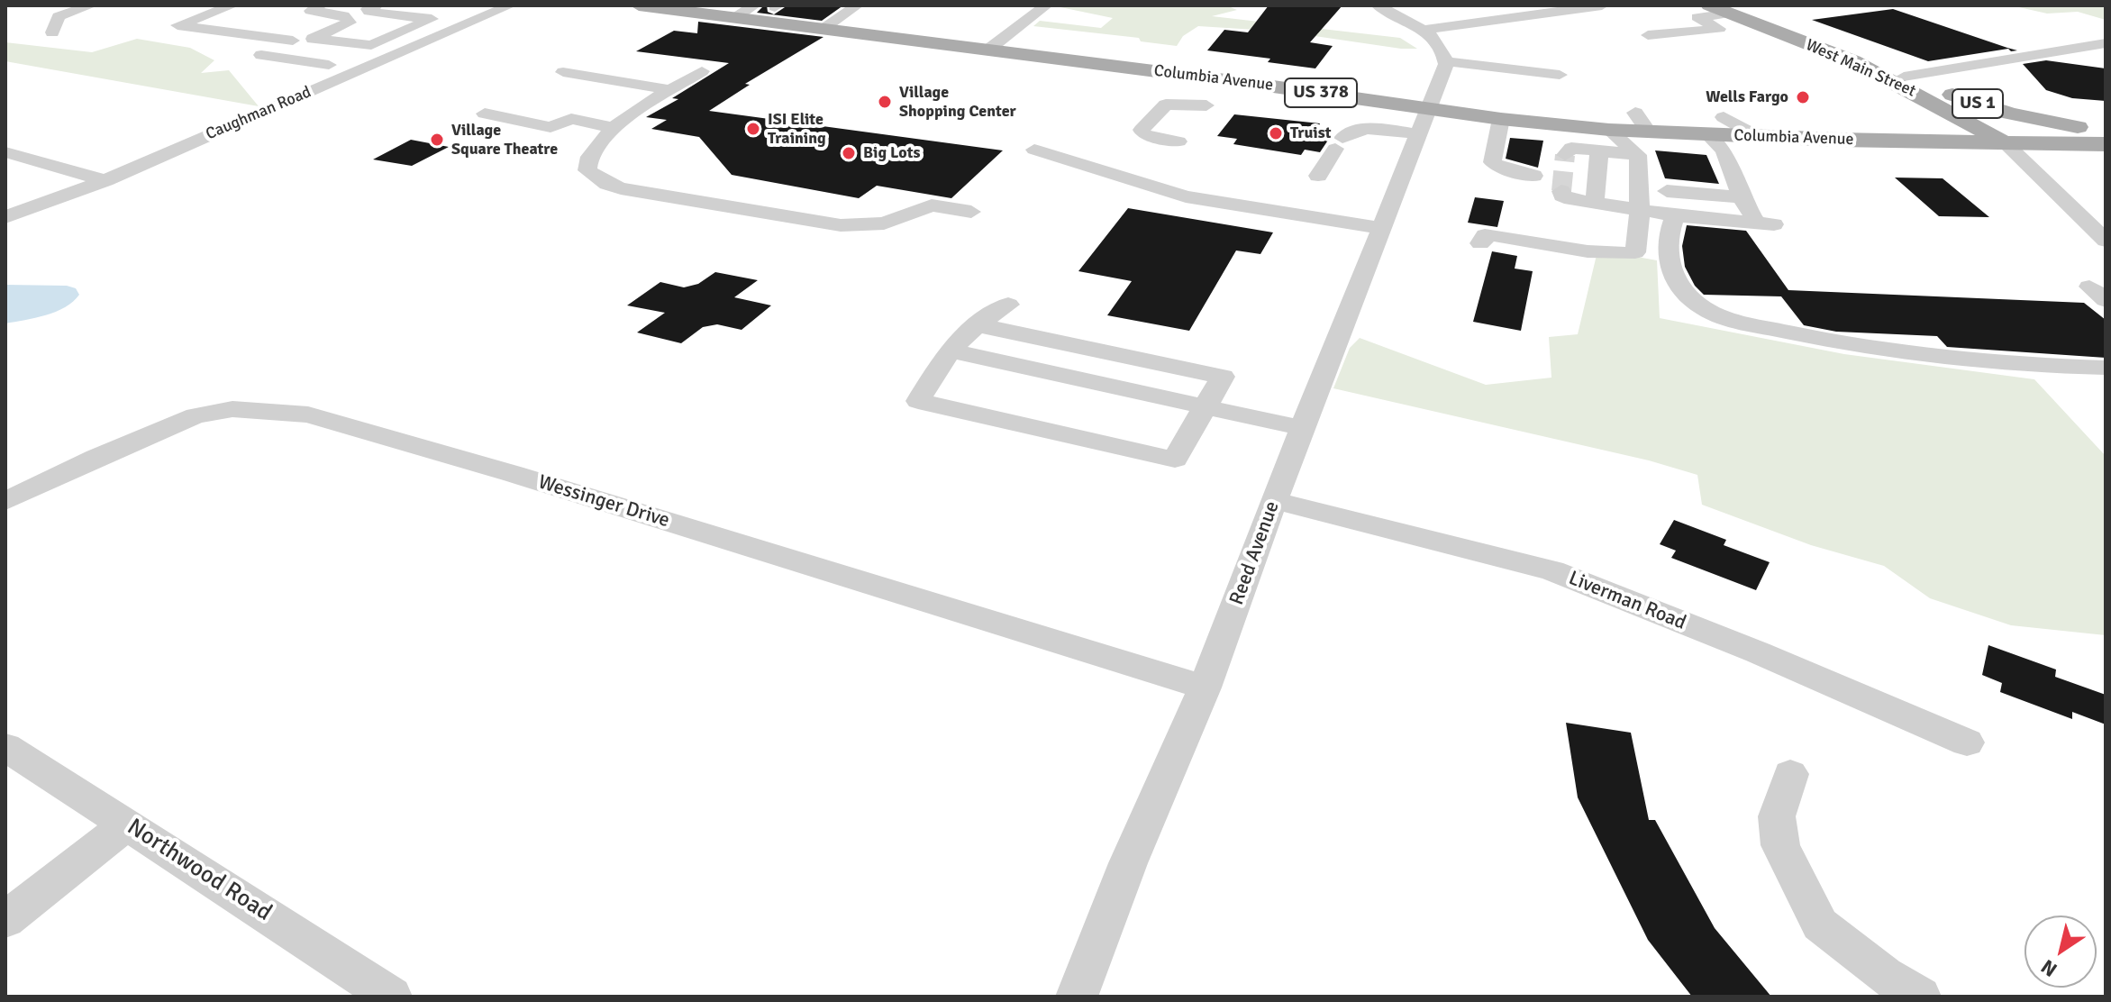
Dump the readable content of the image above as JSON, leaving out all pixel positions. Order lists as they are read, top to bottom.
{
  "streets": {
    "main road": [
      "West Main Street",
      "Columbia Avenue",
      "US 378",
      "US 1"
    ],
    "street": [
      "Caughman Road",
      "Wessinger Drive",
      "Reed Avenue",
      "Liverman Road",
      "Northwood Road"
    ]
  },
  "crossings": [
    ["West Main Street", "Columbia Avenue"],
    ["West Main Street", "US 1"],
    ["Columbia Avenue", "Reed Avenue"],
    ["Wessinger Drive", "Reed Avenue"],
    ["Reed Avenue", "Liverman Road"]
  ],
  "places": [
    "Wells Fargo",
    "Village Shopping Center",
    "ISI Elite Training",
    "Truist",
    "Village Square Theatre",
    "Big Lots"
  ],
  "north": "bottom left"
}
